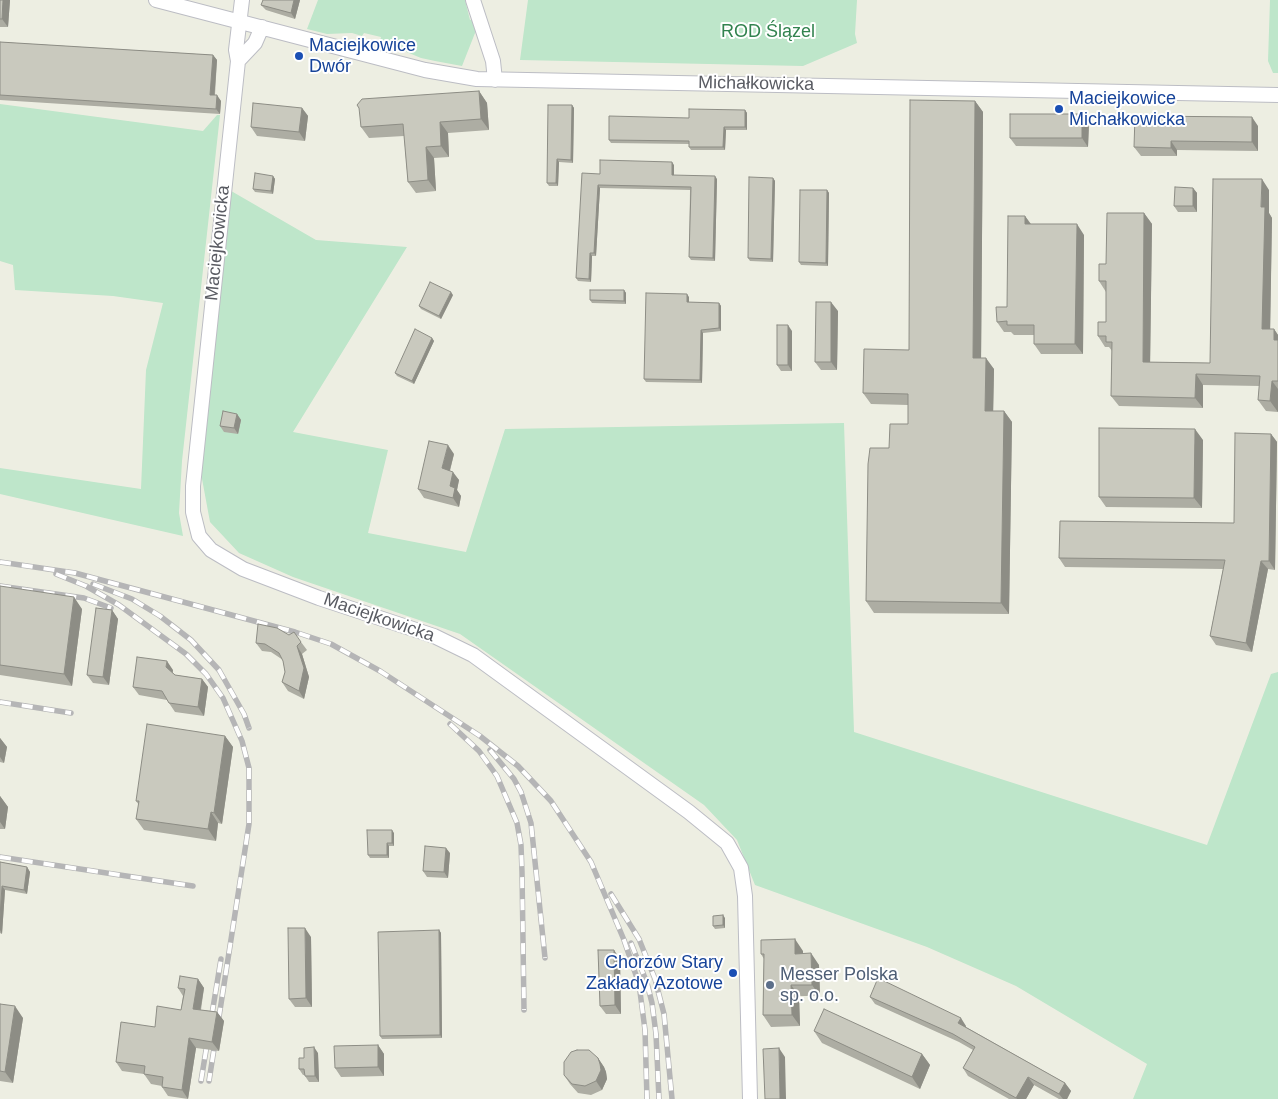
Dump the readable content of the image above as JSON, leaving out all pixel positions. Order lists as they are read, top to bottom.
{
  "streets": {
    "street": ["Michałkowicka", "Maciejkowicka"]
  },
  "crossings": [
    ["Michałkowicka", "Maciejkowicka"]
  ],
  "parks": ["ROD Ślązel"],
  "places": [
    "Maciejkowice Dwór",
    "Maciejkowice Michałkowicka",
    "Chorzów Stary Zakłady Azotowe",
    "Messer Polska sp. o.o."
  ]
}
